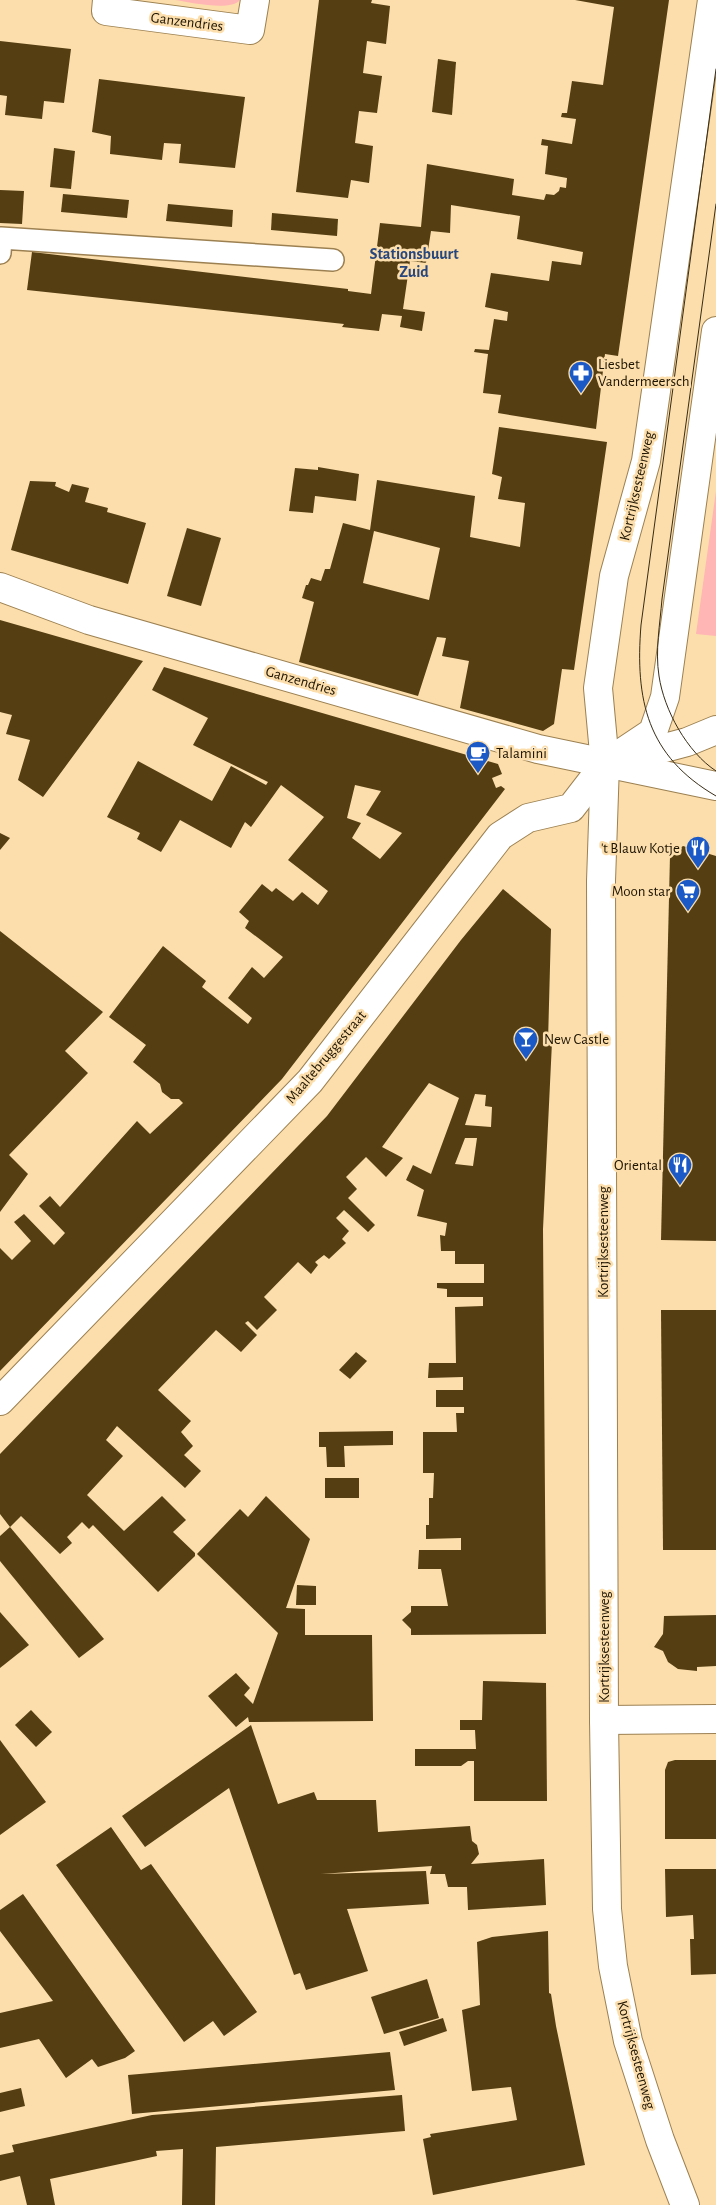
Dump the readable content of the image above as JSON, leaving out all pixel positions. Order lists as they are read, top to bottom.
{
  "streets": {
    "main road": ["Ganzendries", "Kortrijksesteenweg", "Maaltebruggestraat"]
  },
  "crossings": [
    ["Ganzendries", "Kortrijksesteenweg"],
    ["Ganzendries", "Maaltebruggestraat"],
    ["Kortrijksesteenweg", "Maaltebruggestraat"]
  ],
  "districts": ["Stationsbuurt Zuid"],
  "places": {
    "pharmacy": ["Liesbet Vandermeersch"],
    "cafe": ["Talamini"],
    "restaurant": ["'t Blauw Kotje", "Oriental"],
    "supermarket": ["Moon star"],
    "bar": ["New Castle"]
  }
}
